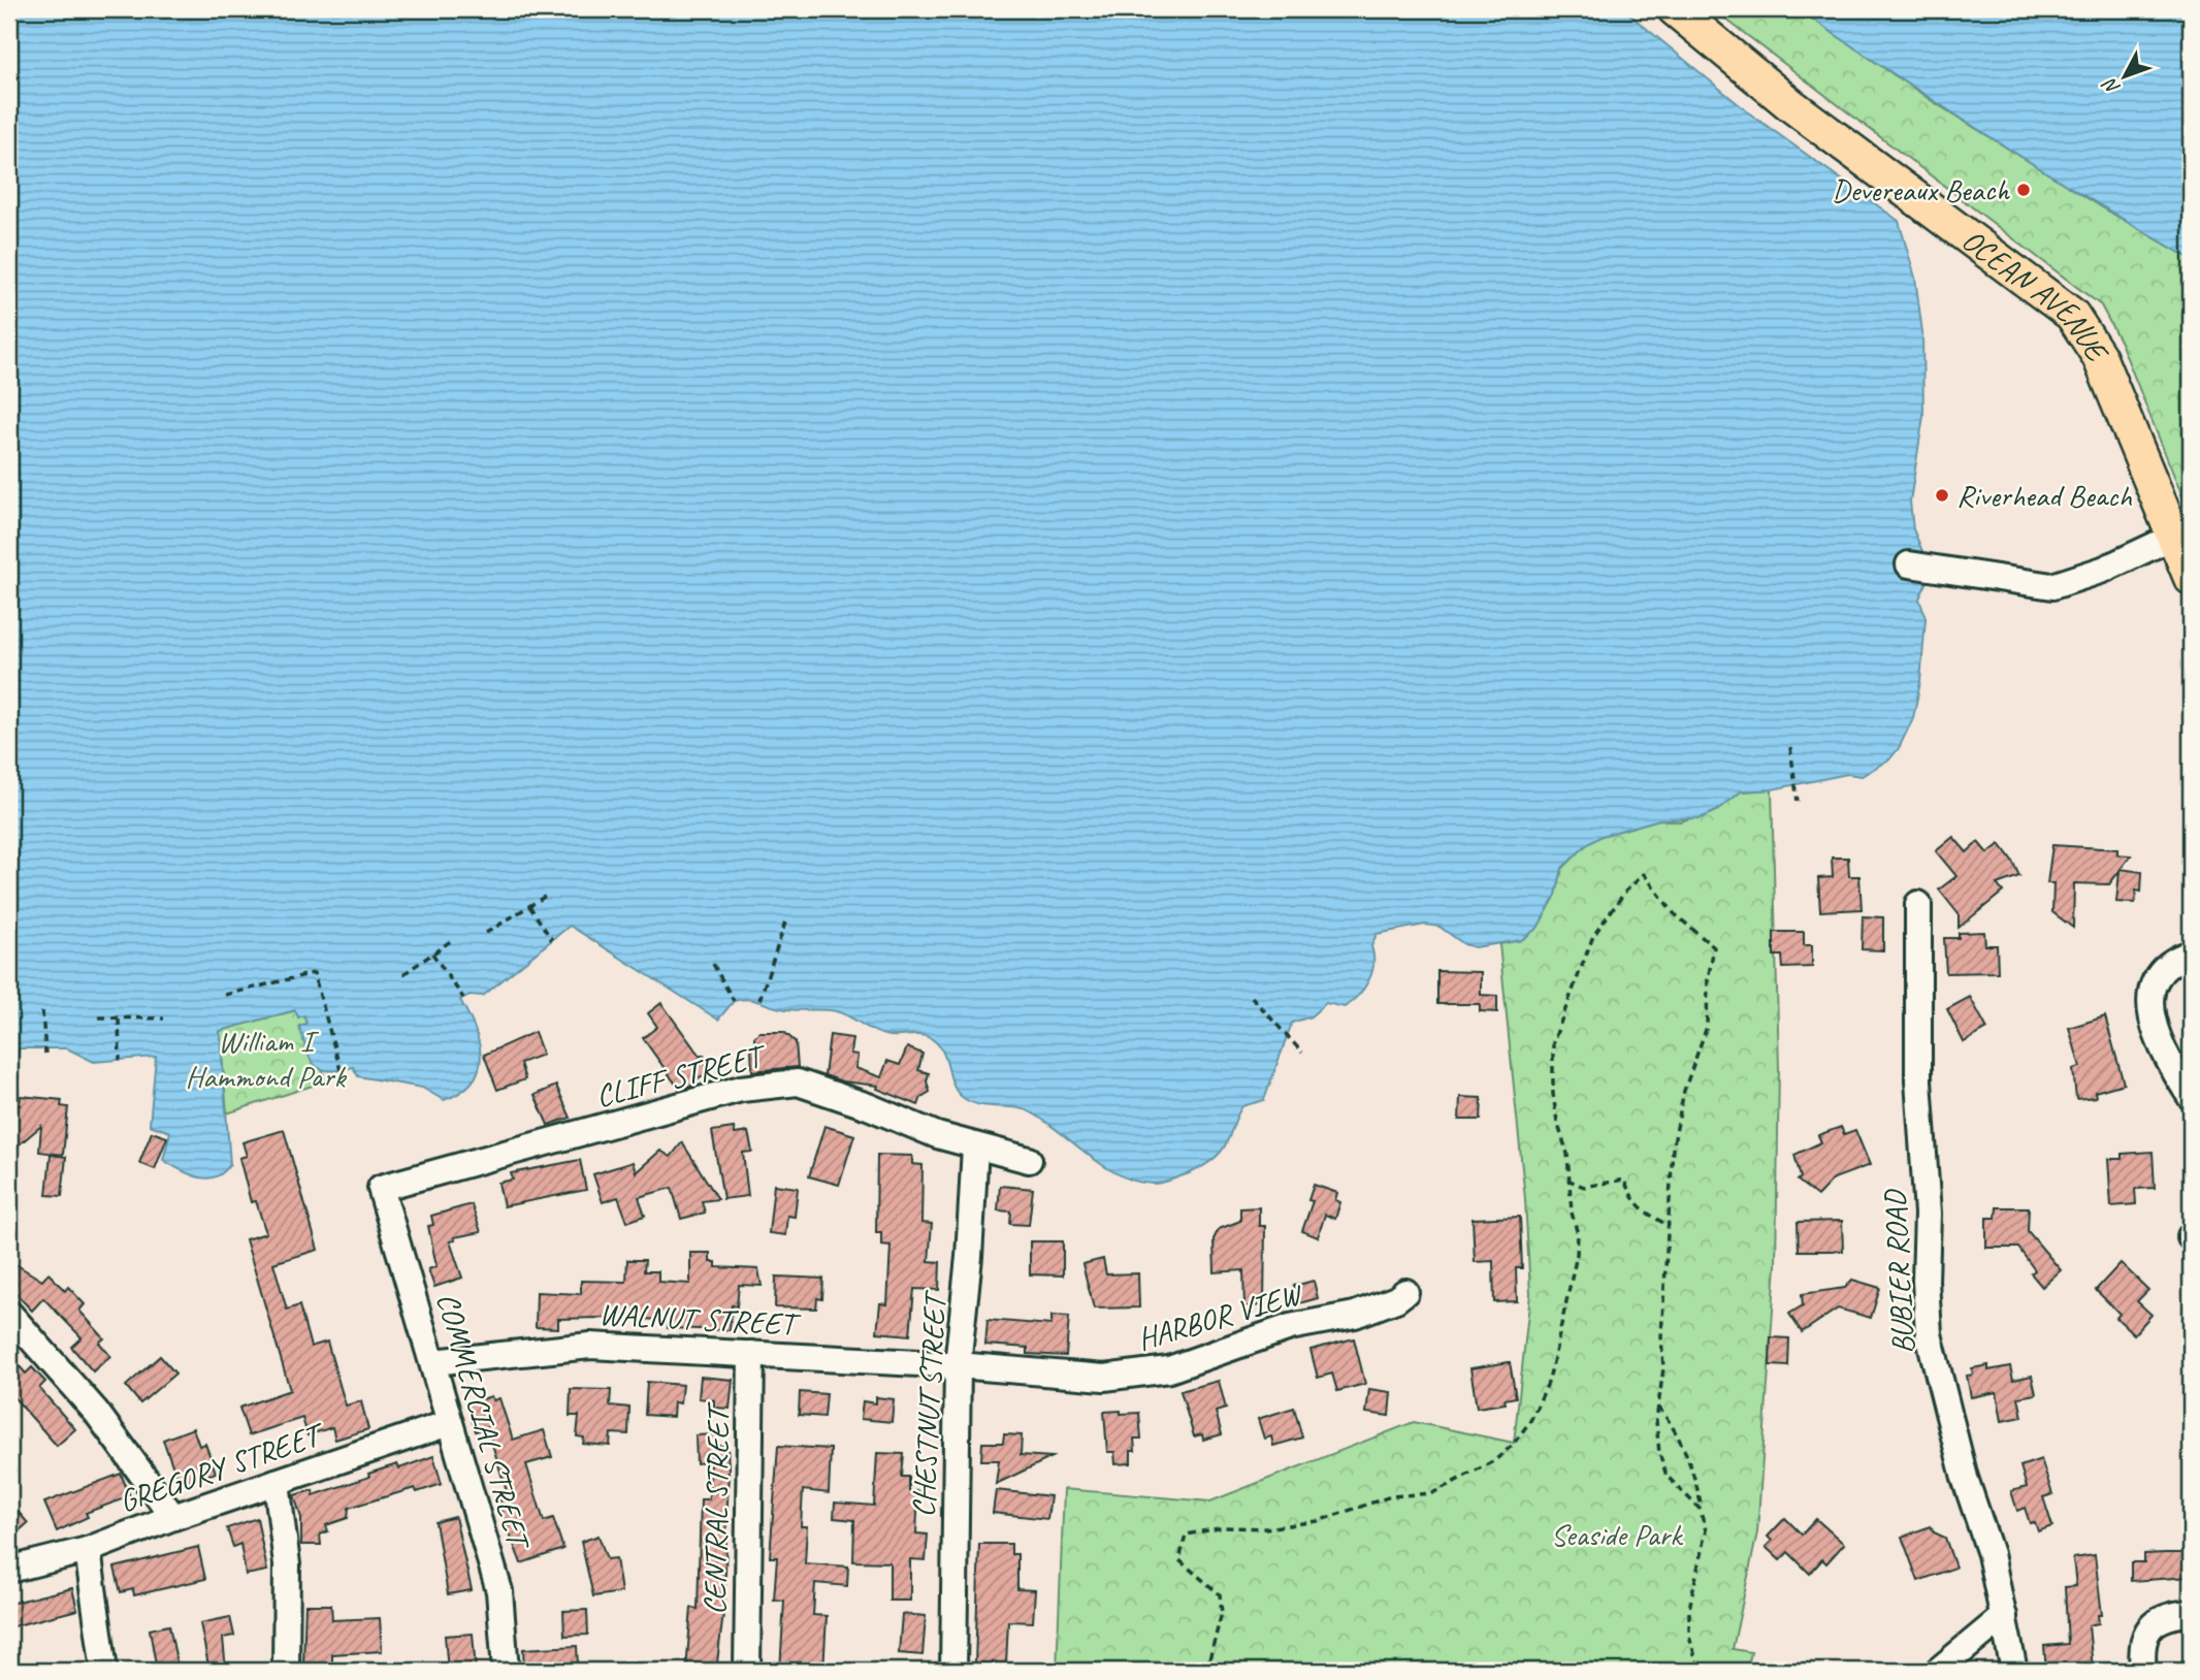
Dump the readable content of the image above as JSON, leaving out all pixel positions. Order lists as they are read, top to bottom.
{
  "streets": {
    "main road": ["OCEAN AVENUE"],
    "street": [
      "CLIFF STREET",
      "BUBIER ROAD",
      "HARBOR VIEW",
      "WALNUT STREET",
      "CHESTNUT STREET",
      "COMMERCIAL STREET",
      "GREGORY STREET",
      "CENTRAL STREET"
    ]
  },
  "crossings": [
    ["CLIFF STREET", "CHESTNUT STREET"],
    ["CLIFF STREET", "COMMERCIAL STREET"],
    ["HARBOR VIEW", "WALNUT STREET"],
    ["HARBOR VIEW", "CHESTNUT STREET"],
    ["WALNUT STREET", "CHESTNUT STREET"],
    ["WALNUT STREET", "COMMERCIAL STREET"],
    ["WALNUT STREET", "CENTRAL STREET"],
    ["COMMERCIAL STREET", "GREGORY STREET"]
  ],
  "parks": ["William I Hammond Park", "Seaside Park"],
  "places": ["Devereaux Beach", "Riverhead Beach"],
  "north": "bottom left"
}
